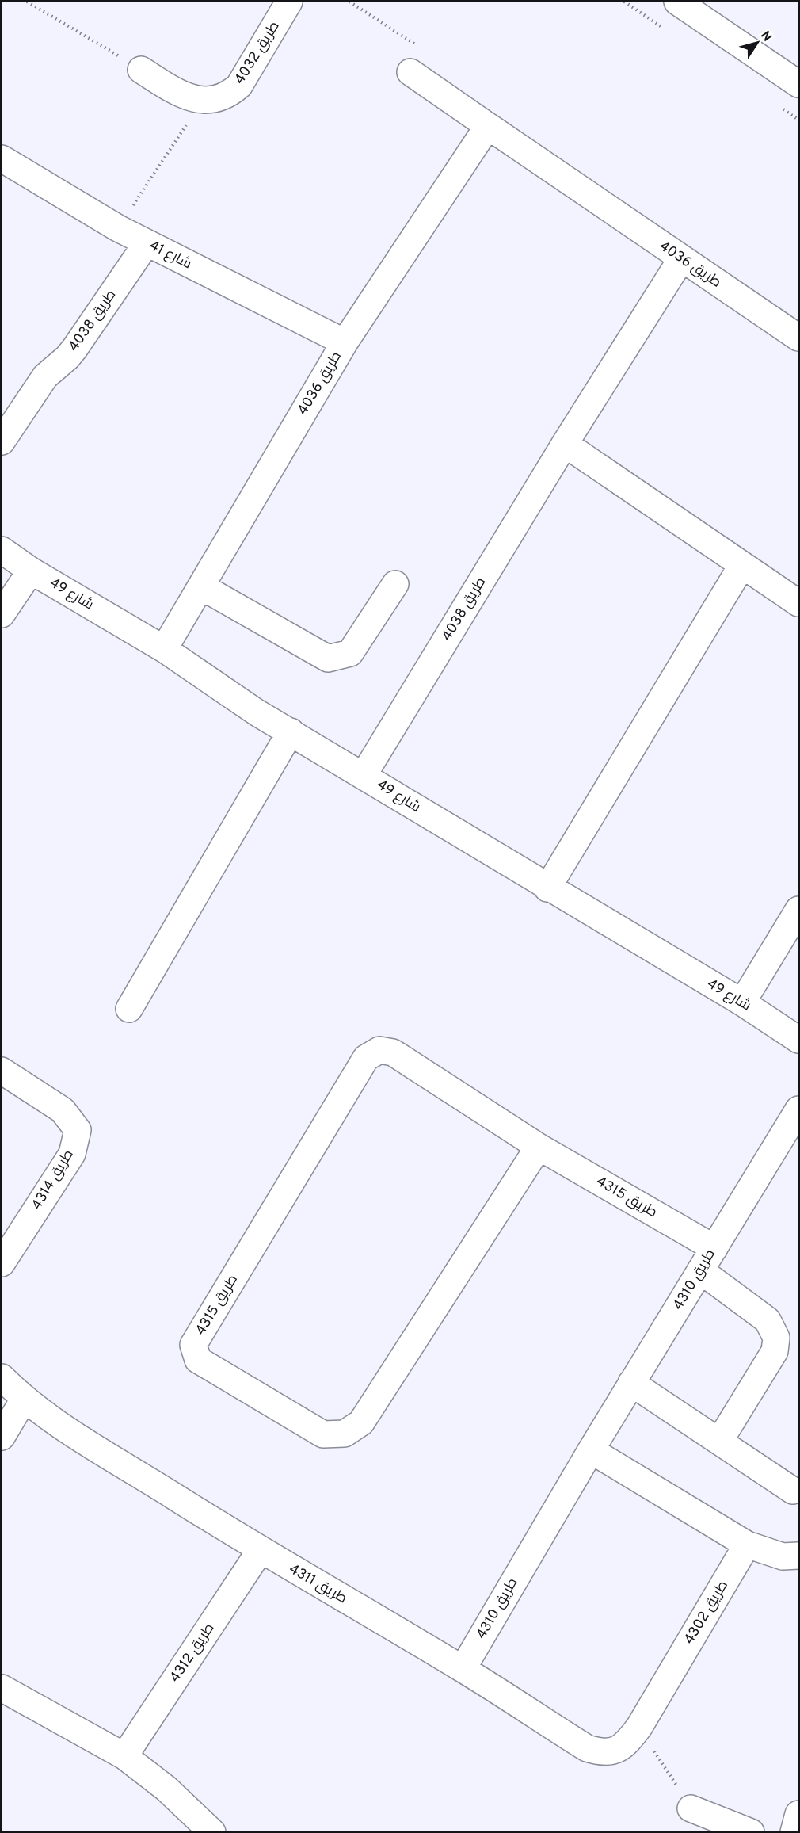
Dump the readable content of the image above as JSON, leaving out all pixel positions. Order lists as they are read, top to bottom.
{
  "streets": {
    "street": [
      "طريق 4032",
      "شارع 41",
      "طريق 4036",
      "طريق 4038",
      "شارع 49",
      "طريق 4314",
      "طريق 4315",
      "طريق 4310",
      "طريق 4311",
      "طريق 4302",
      "طريق 4312"
    ]
  },
  "crossings": [
    ["شارع 41", "طريق 4036"],
    ["شارع 41", "طريق 4038"],
    ["طريق 4036", "طريق 4038"],
    ["طريق 4036", "شارع 49"],
    ["طريق 4038", "شارع 49"],
    ["طريق 4315", "طريق 4310"],
    ["طريق 4310", "طريق 4311"],
    ["طريق 4311", "طريق 4302"],
    ["طريق 4311", "طريق 4312"]
  ],
  "north": "top right"
}
